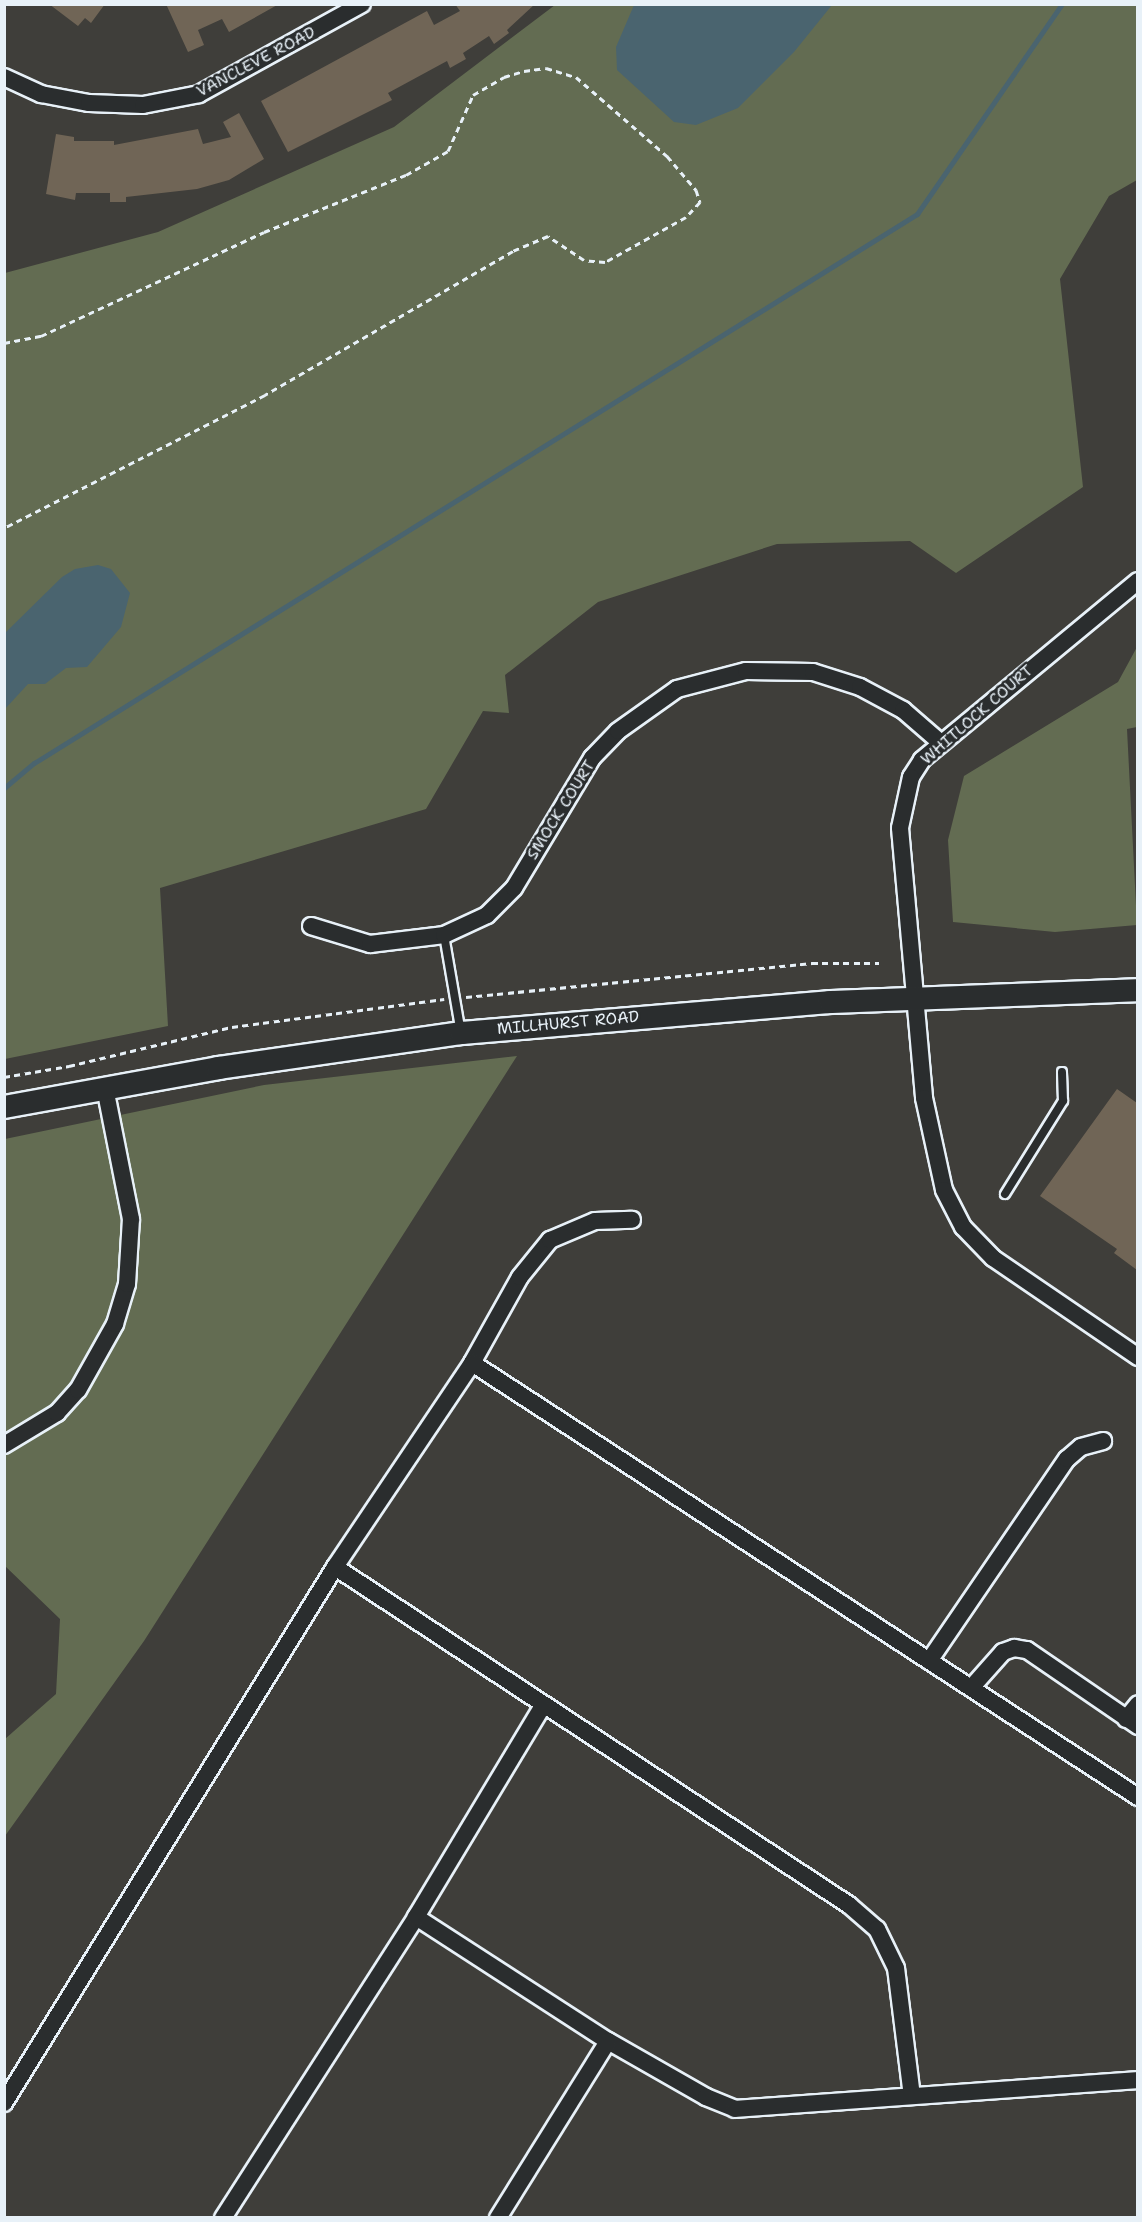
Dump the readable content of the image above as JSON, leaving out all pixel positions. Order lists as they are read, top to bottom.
{
  "streets": {
    "street": [
      "VANCLEVE ROAD",
      "WHITLOCK COURT",
      "SMOCK COURT",
      "MILLHURST ROAD"
    ]
  },
  "crossings": [
    ["WHITLOCK COURT", "SMOCK COURT"],
    ["WHITLOCK COURT", "MILLHURST ROAD"]
  ]
}
